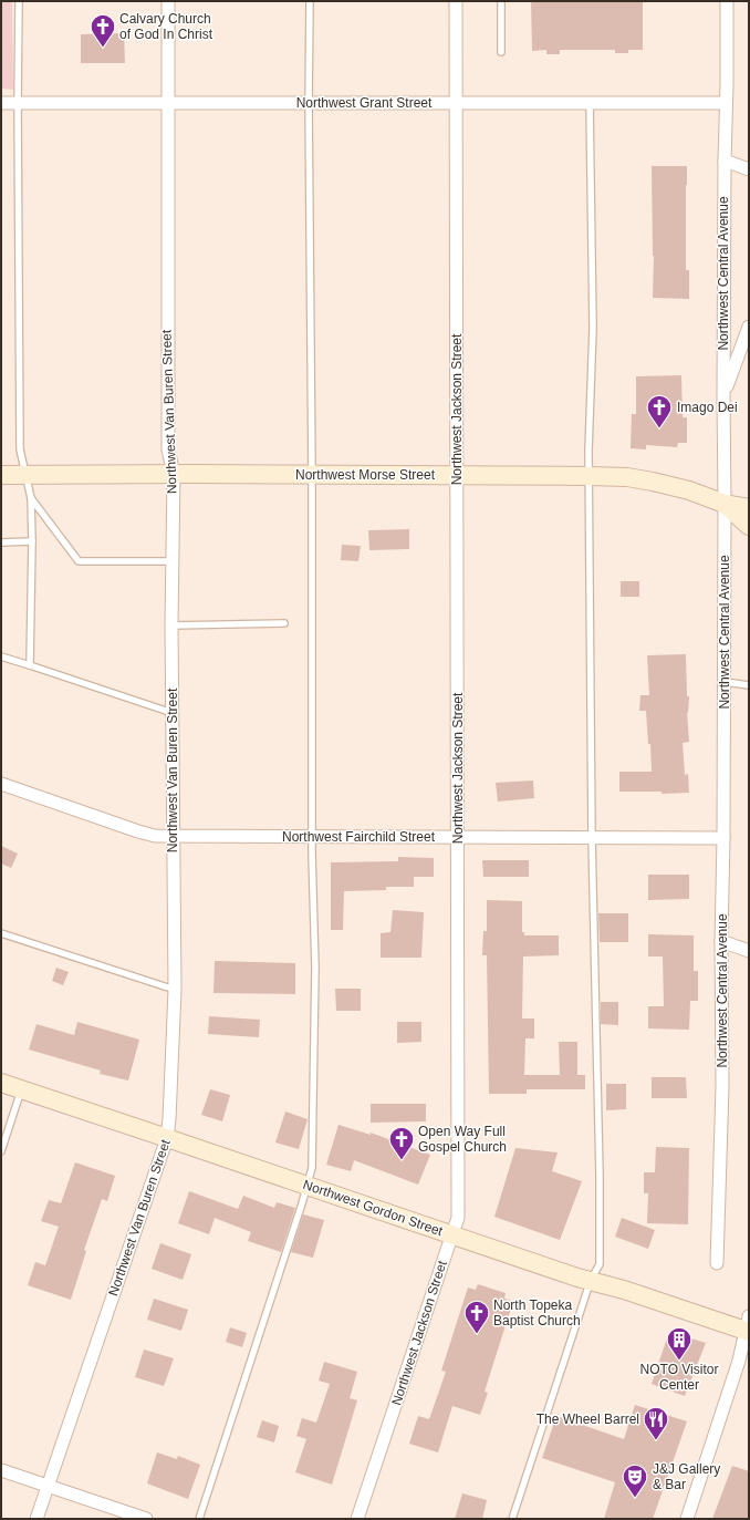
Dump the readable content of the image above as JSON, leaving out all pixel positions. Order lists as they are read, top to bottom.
{
  "streets": {
    "main road": ["Northwest Morse Street", "Northwest Gordon Street"],
    "street": [
      "Northwest Grant Street",
      "Northwest Central Avenue",
      "Northwest Jackson Street",
      "Northwest Van Buren Street",
      "Northwest Fairchild Street"
    ]
  },
  "crossings": [
    ["Northwest Grant Street", "Northwest Central Avenue"],
    ["Northwest Grant Street", "Northwest Jackson Street"],
    ["Northwest Grant Street", "Northwest Van Buren Street"],
    ["Northwest Central Avenue", "Northwest Morse Street"],
    ["Northwest Central Avenue", "Northwest Fairchild Street"],
    ["Northwest Jackson Street", "Northwest Morse Street"],
    ["Northwest Jackson Street", "Northwest Fairchild Street"],
    ["Northwest Jackson Street", "Northwest Gordon Street"],
    ["Northwest Van Buren Street", "Northwest Morse Street"],
    ["Northwest Van Buren Street", "Northwest Fairchild Street"],
    ["Northwest Van Buren Street", "Northwest Gordon Street"]
  ],
  "places": {
    "church": [
      "Calvary Church of God In Christ",
      "Imago Dei",
      "Open Way Full Gospel Church",
      "North Topeka Baptist Church"
    ],
    "building": ["NOTO Visitor Center"],
    "restaurant": ["The Wheel Barrel"],
    "theatre": ["J&J Gallery & Bar"]
  }
}
